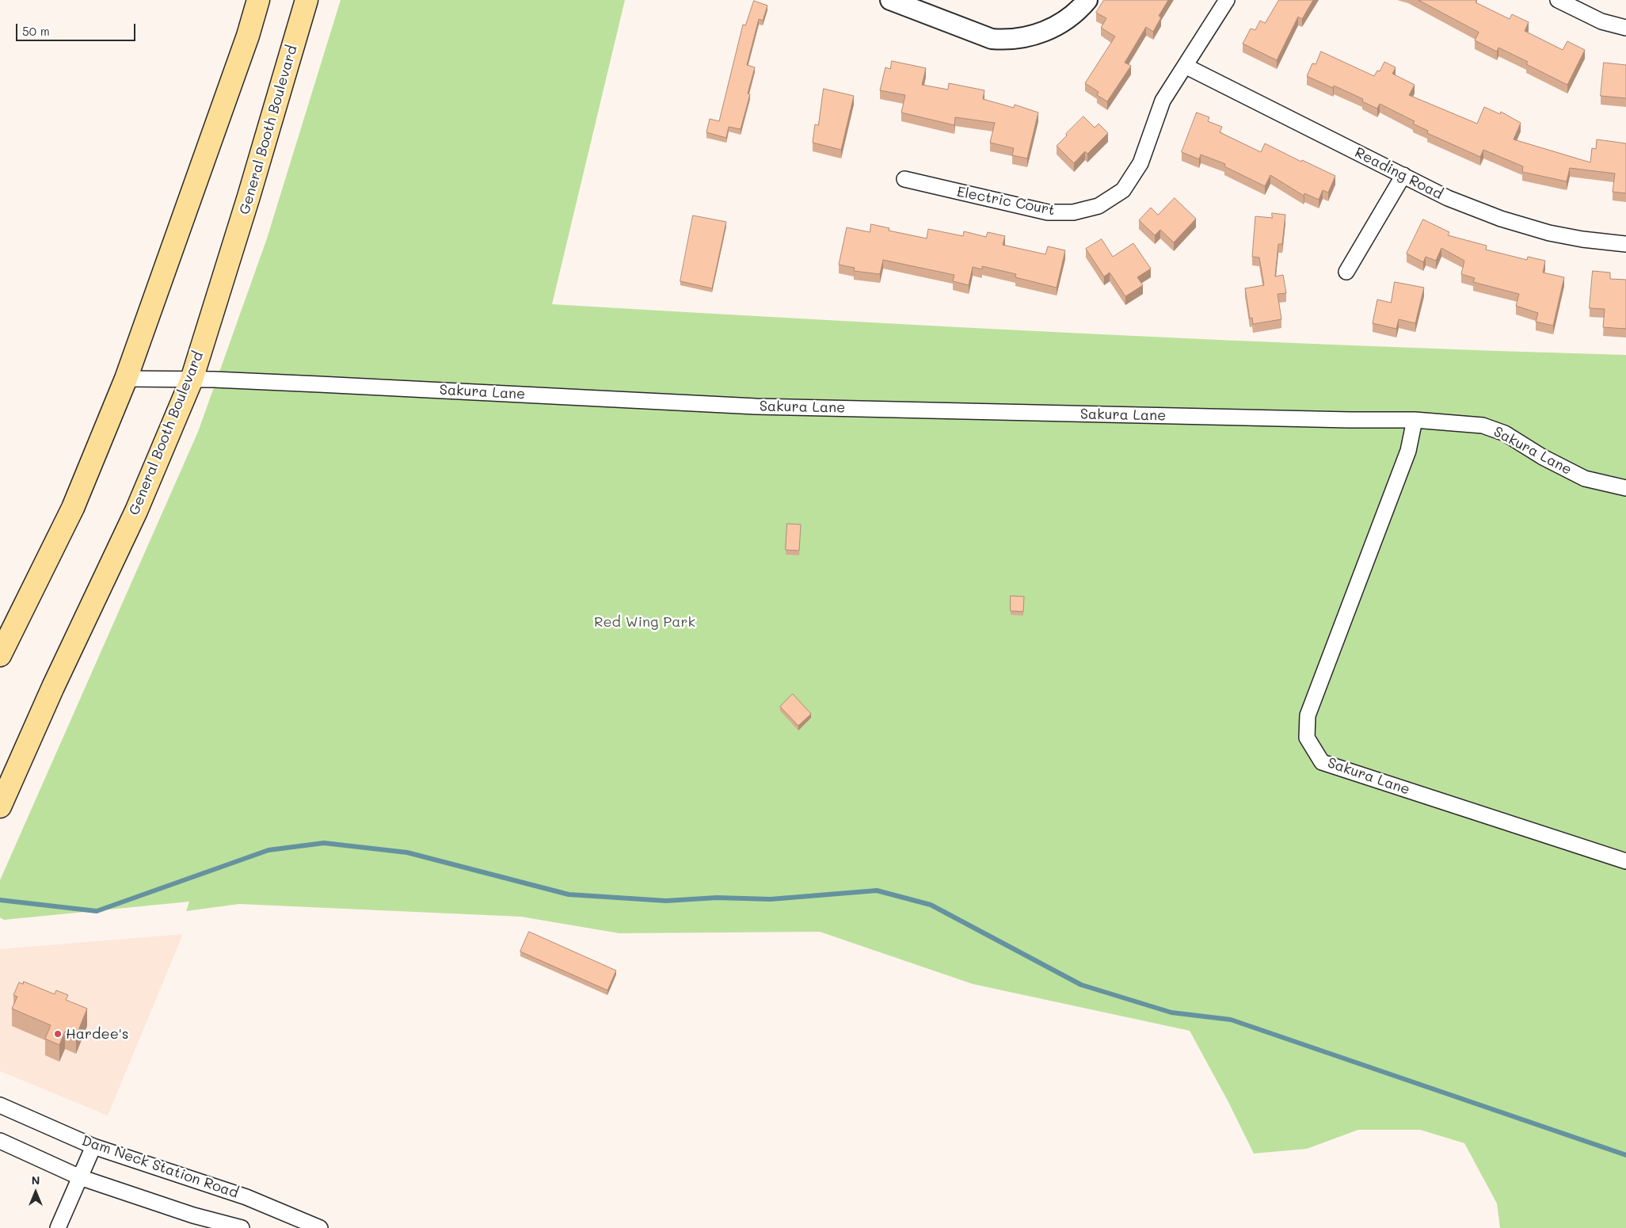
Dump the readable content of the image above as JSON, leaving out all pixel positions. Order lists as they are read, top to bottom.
{
  "streets": {
    "highway": ["General Booth Boulevard"],
    "street": [
      "Reading Road",
      "Electric Court",
      "Sakura Lane",
      "Dam Neck Station Road"
    ]
  },
  "crossings": [
    ["General Booth Boulevard", "Sakura Lane"],
    ["Reading Road", "Electric Court"]
  ],
  "parks": ["Red Wing Park"],
  "places": ["Hardee's"],
  "scale_bar": "50 m",
  "north": "top"
}
